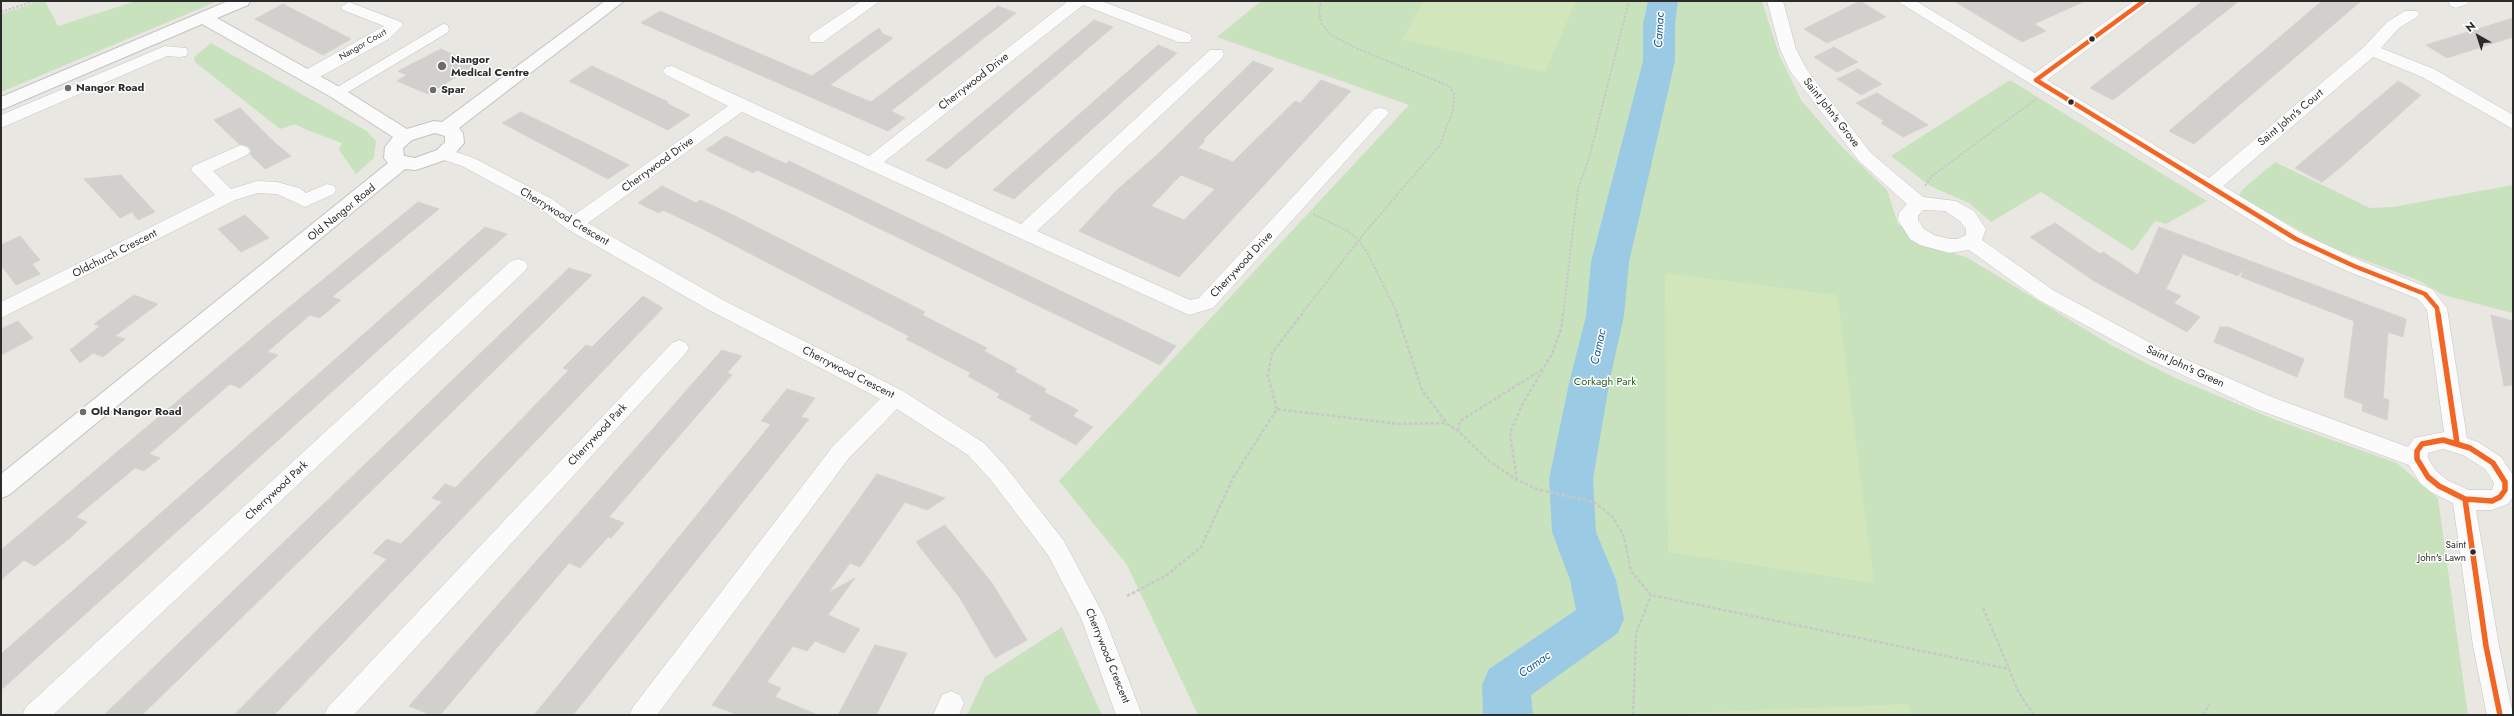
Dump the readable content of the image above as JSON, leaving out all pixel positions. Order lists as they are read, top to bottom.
{
  "streets": {
    "street": [
      "Nangor Court",
      "Cherrywood Drive",
      "Saint John's Grove",
      "Saint John's Court",
      "Old Nangor Road",
      "Cherrywood Crescent",
      "Oldchurch Crescent",
      "Saint John's Green",
      "Cherrywood Park"
    ]
  },
  "crossings": [
    ["Cherrywood Drive", "Cherrywood Crescent"],
    ["Saint John's Grove", "Saint John's Green"]
  ],
  "water": ["Camac"],
  "parks": ["Corkagh Park"],
  "places": [
    "Nangor Medical Centre",
    "Nangor Road",
    "Spar",
    "Old Nangor Road",
    "Saint John's Lawn"
  ],
  "north": "top left"
}
